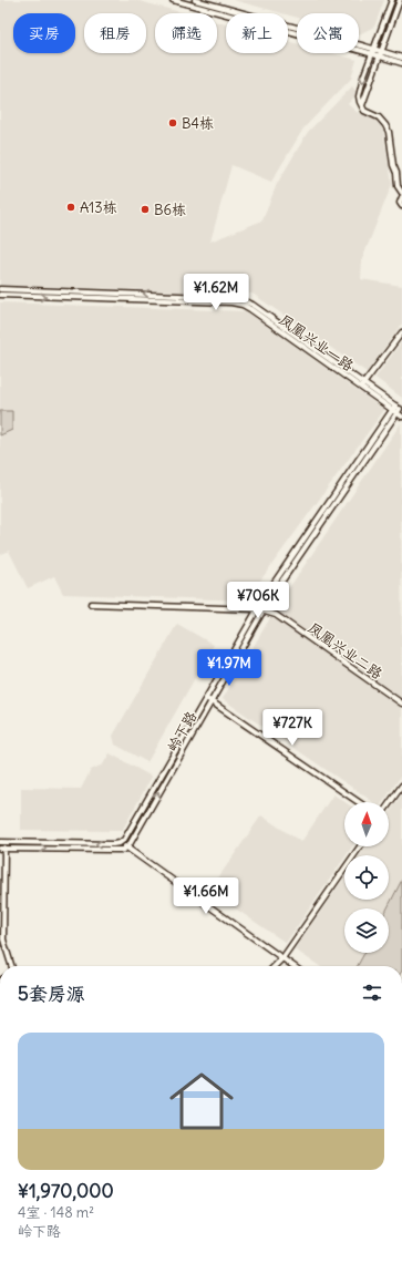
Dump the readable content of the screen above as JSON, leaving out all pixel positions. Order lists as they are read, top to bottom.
{
  "streets": {
    "street": ["凤凰兴业一路", "凤凰兴业二路", "岭下路"]
  },
  "crossings": [
    ["凤凰兴业一路", "岭下路"],
    ["凤凰兴业二路", "岭下路"]
  ],
  "places": ["B4栋", "A13栋", "B6栋"],
  "north": "top",
  "page": {
    "chip": [
      "买房",
      "租房",
      "筛选",
      "新上",
      "公寓"
    ],
    "price": [
      "¥1.62M",
      "¥706K",
      "¥1.97M",
      "¥727K",
      "¥1.66M"
    ],
    "heading": "5套房源",
    "list": [
      {
        "name": "¥1,970,000",
        "note": "4室 · 148 m² · 岭下路"
      }
    ]
  }
}
